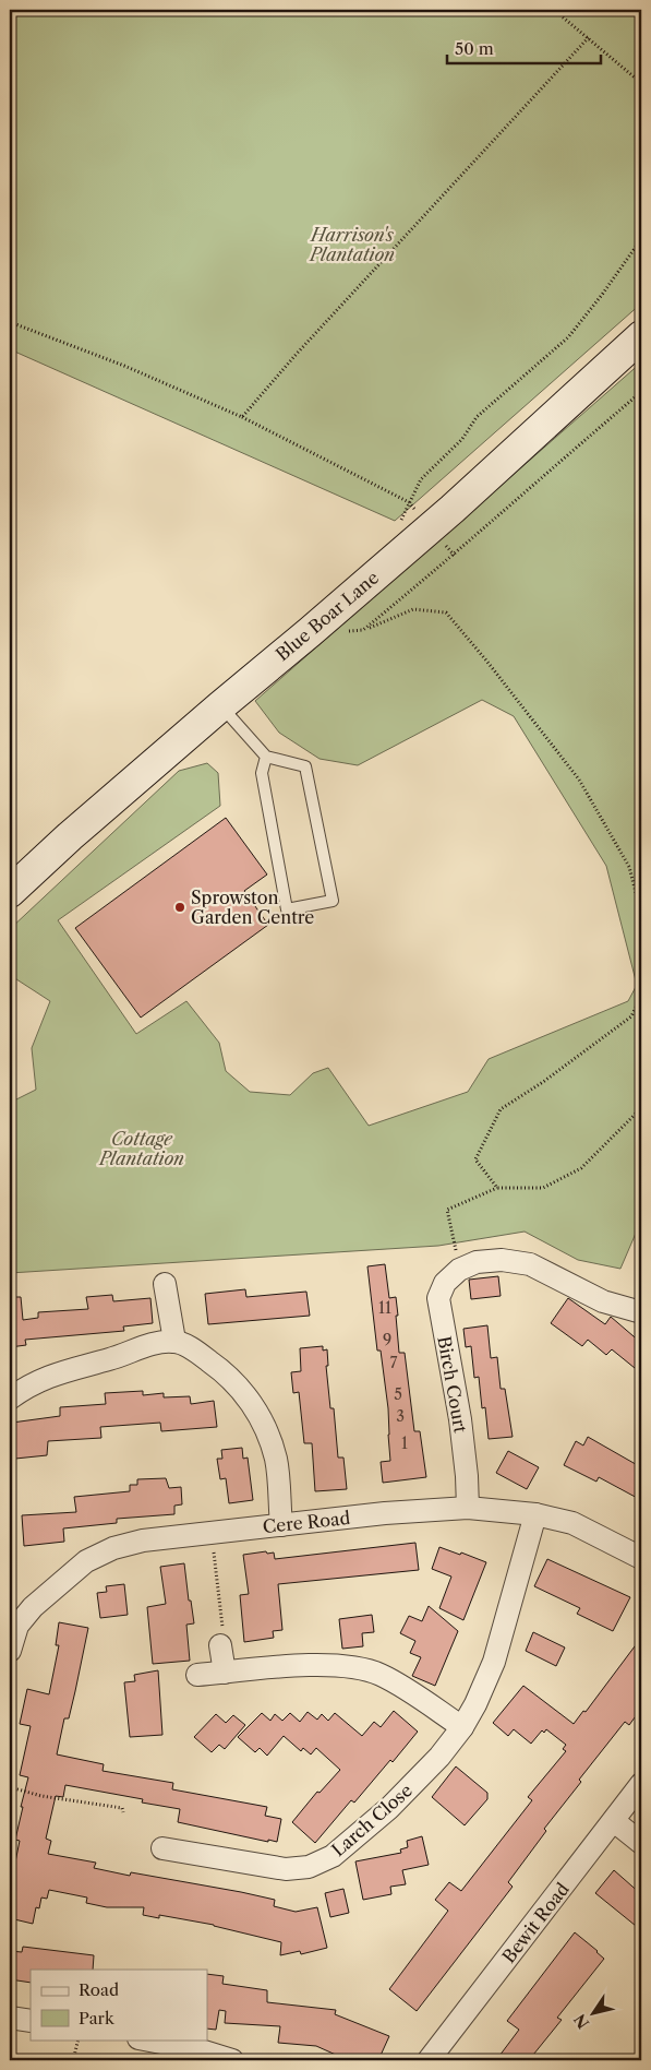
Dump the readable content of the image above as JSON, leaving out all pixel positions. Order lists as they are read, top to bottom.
{
  "streets": {
    "street": [
      "Blue Boar Lane",
      "Birch Court",
      "Cere Road",
      "Larch Close",
      "Bewit Road"
    ]
  },
  "crossings": [
    ["Birch Court", "Cere Road"],
    ["Cere Road", "Larch Close"]
  ],
  "parks": ["Harrison's Plantation", "Cottage Plantation"],
  "places": ["Sprowston Garden Centre"],
  "house_numbers": [
    "11",
    "9",
    "7",
    "5",
    "3",
    "1"
  ],
  "legend": ["Road", "Park"],
  "scale_bar": "50 m",
  "north": "bottom left"
}
